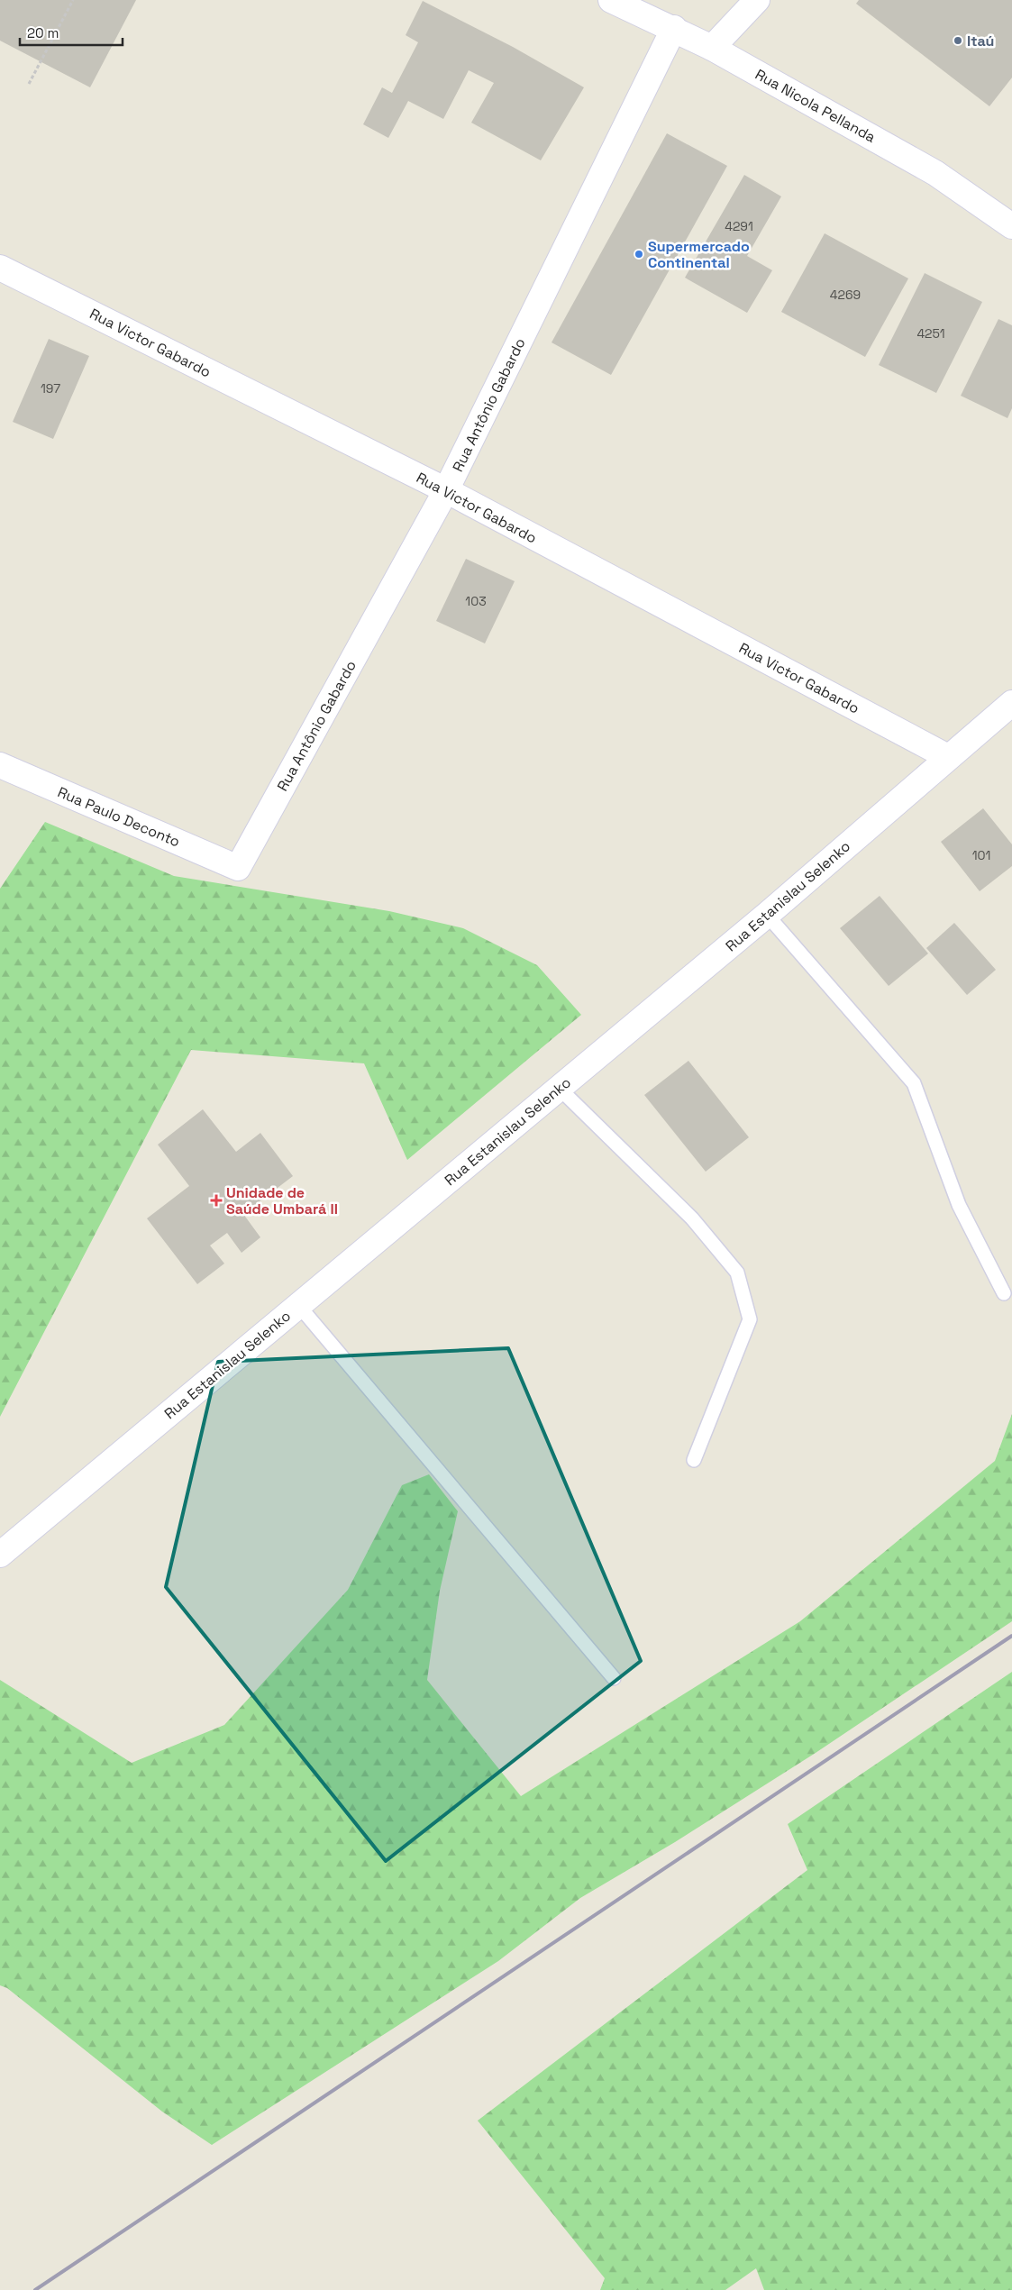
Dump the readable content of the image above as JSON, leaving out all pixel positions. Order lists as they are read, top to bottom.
{
  "streets": {
    "street": [
      "Rua Nicola Pellanda",
      "Rua Victor Gabardo",
      "Rua Antônio Gabardo",
      "Rua Paulo Deconto",
      "Rua Estanislau Selenko"
    ]
  },
  "crossings": [
    ["Rua Nicola Pellanda", "Rua Antônio Gabardo"],
    ["Rua Victor Gabardo", "Rua Antônio Gabardo"],
    ["Rua Victor Gabardo", "Rua Estanislau Selenko"],
    ["Rua Antônio Gabardo", "Rua Paulo Deconto"]
  ],
  "places": {
    "other": ["Itaú", "Supermercado Continental"],
    "health": ["Unidade de Saúde Umbará II"]
  },
  "house_numbers": [
    "4291",
    "4269",
    "4251",
    "197",
    "103",
    "101"
  ],
  "scale_bar": "20 m"
}
